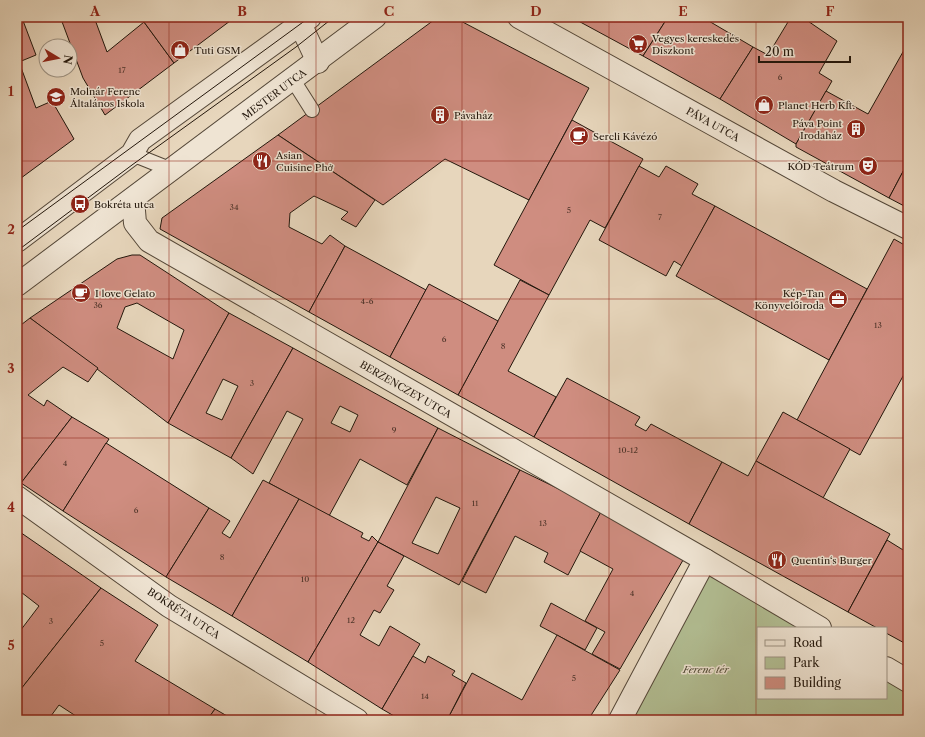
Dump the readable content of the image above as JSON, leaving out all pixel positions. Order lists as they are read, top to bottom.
{
  "streets": {
    "street": [
      "MESTER UTCA",
      "PÁVA UTCA",
      "BERZENCZEY UTCA",
      "BOKRÉTA UTCA"
    ]
  },
  "crossings": [
    ["MESTER UTCA", "BERZENCZEY UTCA"]
  ],
  "parks": ["Ferenc tér"],
  "places": {
    "supermarket": ["Vegyes kereskedés Diszkont"],
    "shop": ["Tuti GSM", "Planet Herb Kft."],
    "school or university": ["Molnár Ferenc Általános Iskola"],
    "building": ["Pávaház", "Páva Point Irodaház"],
    "cafe": ["Sercli Kávézó", "I love Gelato"],
    "restaurant": ["Asian Cuisine Phở", "Quentin‘s Burger"],
    "theatre": ["KÓD Teátrum"],
    "bus stop": ["Bokréta utca"],
    "office": ["Kép-Tan Könyvelőiroda"]
  },
  "house_numbers": [
    "17",
    "6",
    "34",
    "5",
    "7",
    "4-6",
    "36",
    "13",
    "6",
    "8",
    "3",
    "9",
    "10-12",
    "4",
    "11",
    "6",
    "13",
    "8",
    "10",
    "4",
    "12",
    "3",
    "5",
    "5",
    "14"
  ],
  "legend": ["Road", "Park", "Building"],
  "scale_bar": "20 m",
  "north": "right",
  "grid": {
    "columns": [
      "A",
      "B",
      "C",
      "D",
      "E",
      "F"
    ],
    "rows": [
      "1",
      "2",
      "3",
      "4",
      "5"
    ]
  }
}
